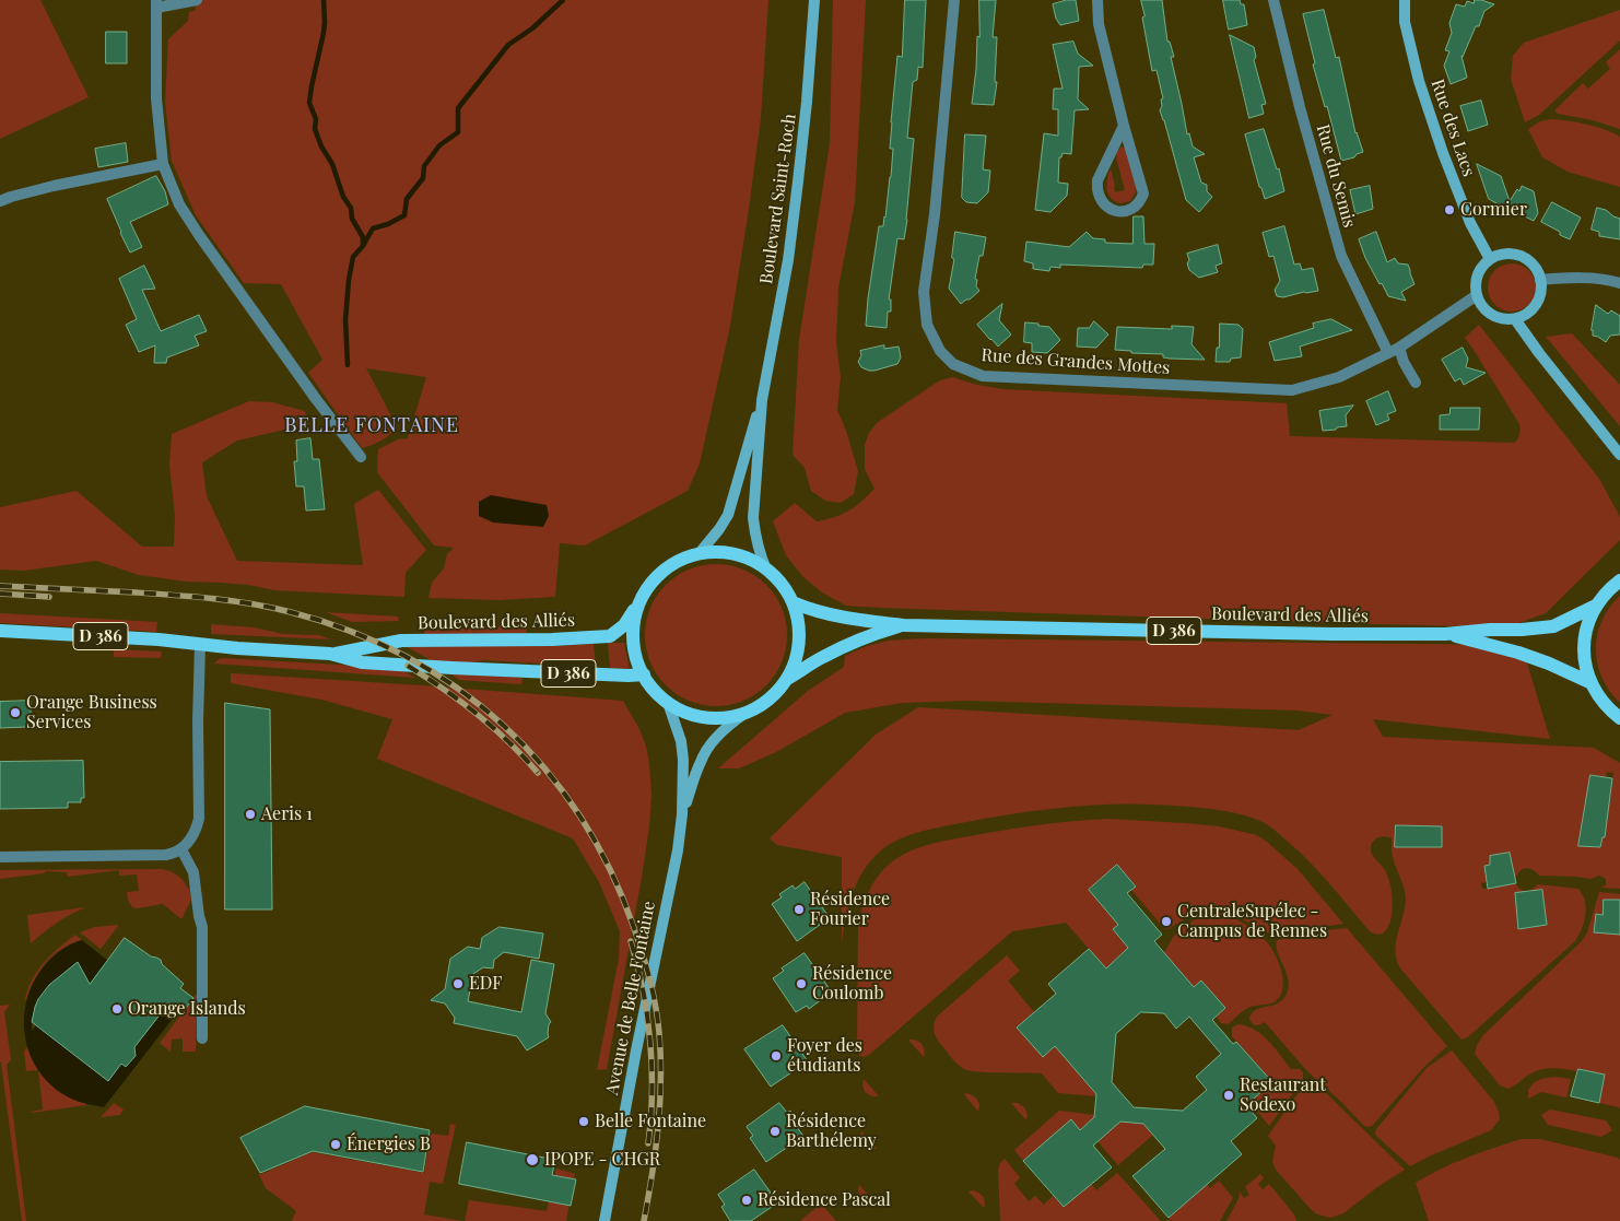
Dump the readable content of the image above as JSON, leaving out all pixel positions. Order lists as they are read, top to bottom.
{
  "streets": {
    "main road": [
      "Rue des Lacs",
      "Boulevard Saint-Roch",
      "Boulevard des Alliés",
      "D 386",
      "Avenue de Belle Fontaine"
    ],
    "street": ["Rue du Semis", "Rue des Grandes Mottes"]
  },
  "crossings": [
    ["Rue des Lacs", "Rue des Grandes Mottes"],
    ["Rue du Semis", "Rue des Grandes Mottes"],
    ["Boulevard Saint-Roch", "Boulevard des Alliés"],
    ["Boulevard Saint-Roch", "Avenue de Belle Fontaine"],
    ["Boulevard des Alliés", "Avenue de Belle Fontaine"]
  ],
  "districts": ["BELLE FONTAINE"],
  "places": [
    "Cormier",
    "Orange Business Services",
    "Aeris 1",
    "Résidence Fourier",
    "CentraleSupélec - Campus de Rennes",
    "EDF",
    "Résidence Coulomb",
    "Orange Islands",
    "Foyer des étudiants",
    "Restaurant Sodexo",
    "Belle Fontaine",
    "Résidence Barthélemy",
    "Énergies B",
    "IPOPE - CHGR",
    "Résidence Pascal"
  ]
}
